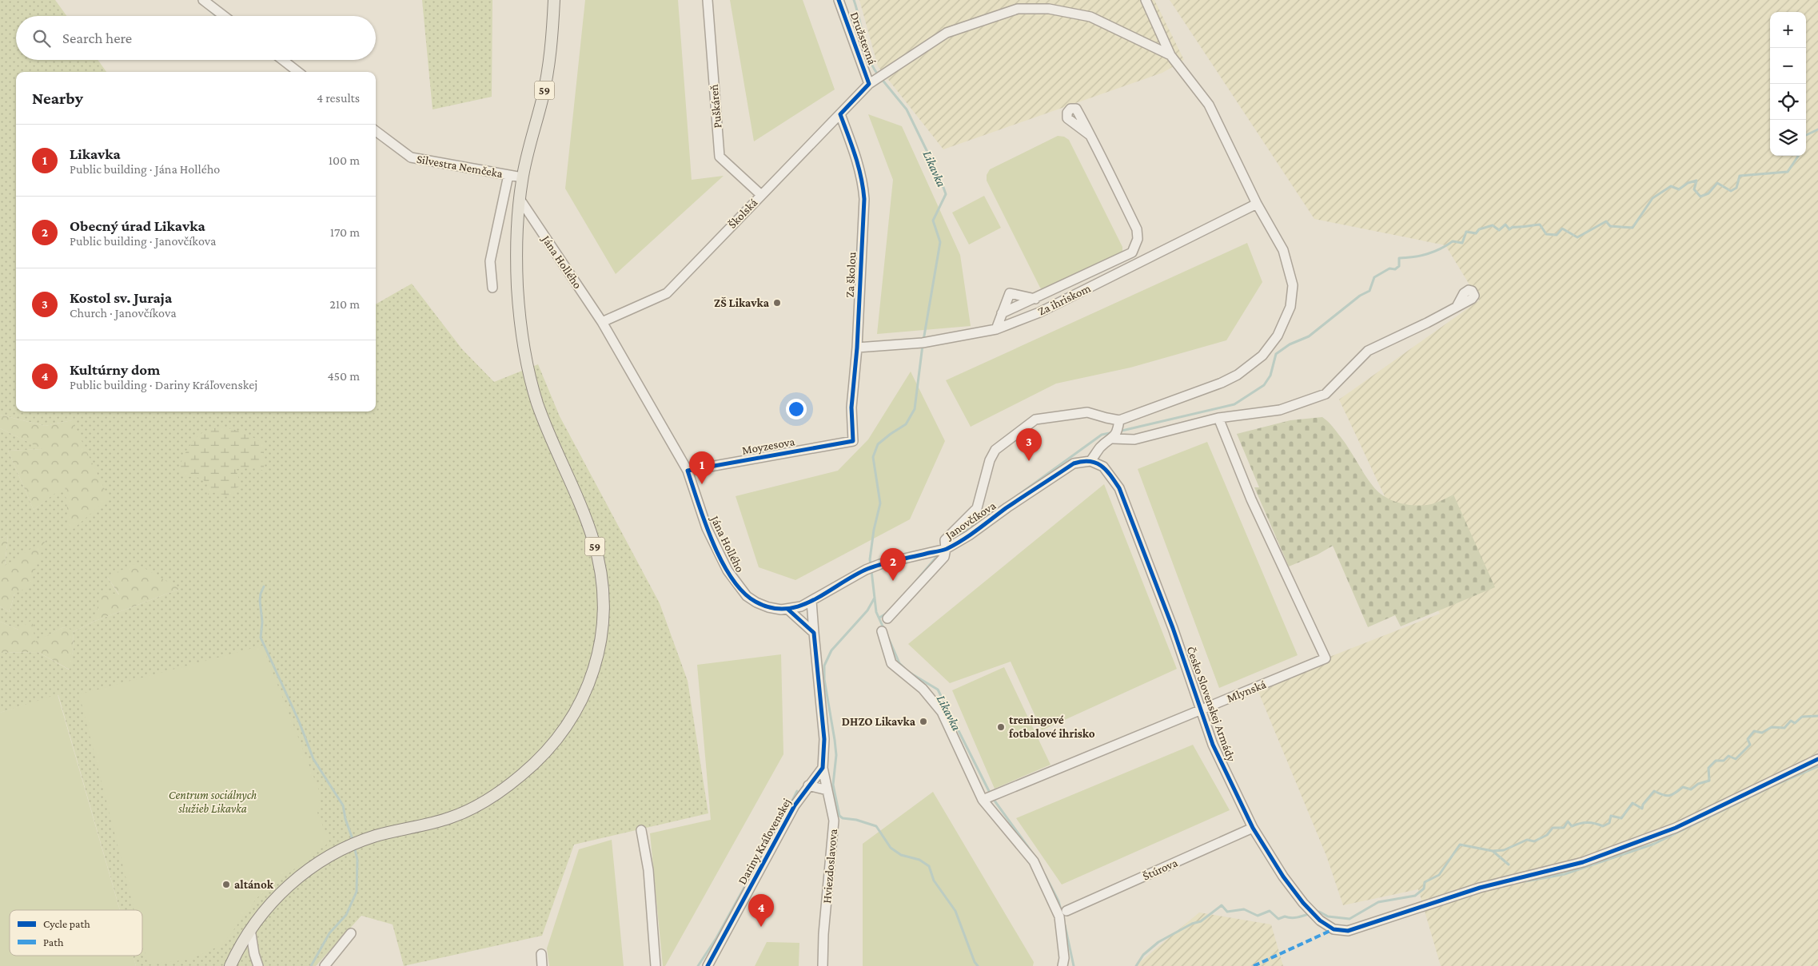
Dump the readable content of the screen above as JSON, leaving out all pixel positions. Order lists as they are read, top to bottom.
{
  "streets": {
    "main road": ["59"],
    "street": [
      "Družstevná",
      "Puškáreň",
      "Silvestra Nemčeka",
      "Školská",
      "Jána Hollého",
      "Za školou",
      "Za ihriskom",
      "Moyzesova",
      "Janovčíkova",
      "Mlynská",
      "Česko Slovenskej Armády",
      "Dariny Kráľovenskej",
      "Hviezdoslavova",
      "Štúrova"
    ]
  },
  "crossings": [
    ["Družstevná", "Školská"],
    ["59", "Silvestra Nemčeka"],
    ["59", "Jána Hollého"],
    ["Puškáreň", "Školská"],
    ["Školská", "Jána Hollého"],
    ["Školská", "Za školou"],
    ["Jána Hollého", "Moyzesova"],
    ["Jána Hollého", "Janovčíkova"],
    ["Za školou", "Za ihriskom"],
    ["Za školou", "Moyzesova"],
    ["Janovčíkova", "Česko Slovenskej Armády"],
    ["Mlynská", "Česko Slovenskej Armády"],
    ["Česko Slovenskej Armády", "Štúrova"],
    ["Dariny Kráľovenskej", "Hviezdoslavova"]
  ],
  "water": ["Likavka"],
  "parks": ["Centrum sociálnych služieb Likavka"],
  "places": [
    "ZŠ Likavka",
    "DHZO Likavka",
    "treningové fotbalové ihrisko",
    "altánok"
  ],
  "legend": ["Cycle path", "Path"],
  "page": {
    "map_buttons": ["+", "−"],
    "search": "Search here",
    "heading": ["Nearby", "4 results"],
    "list": [
      {
        "mark": "1",
        "name": "Likavka",
        "note": "Public building · Jána Hollého",
        "value": "100 m"
      },
      {
        "mark": "2",
        "name": "Obecný úrad Likavka",
        "note": "Public building · Janovčíkova",
        "value": "170 m"
      },
      {
        "mark": "3",
        "name": "Kostol sv. Juraja",
        "note": "Church · Janovčíkova",
        "value": "210 m"
      },
      {
        "mark": "4",
        "name": "Kultúrny dom",
        "note": "Public building · Dariny Kráľovenskej",
        "value": "450 m"
      }
    ],
    "pins": [
      "3",
      "1",
      "2",
      "4"
    ]
  }
}
